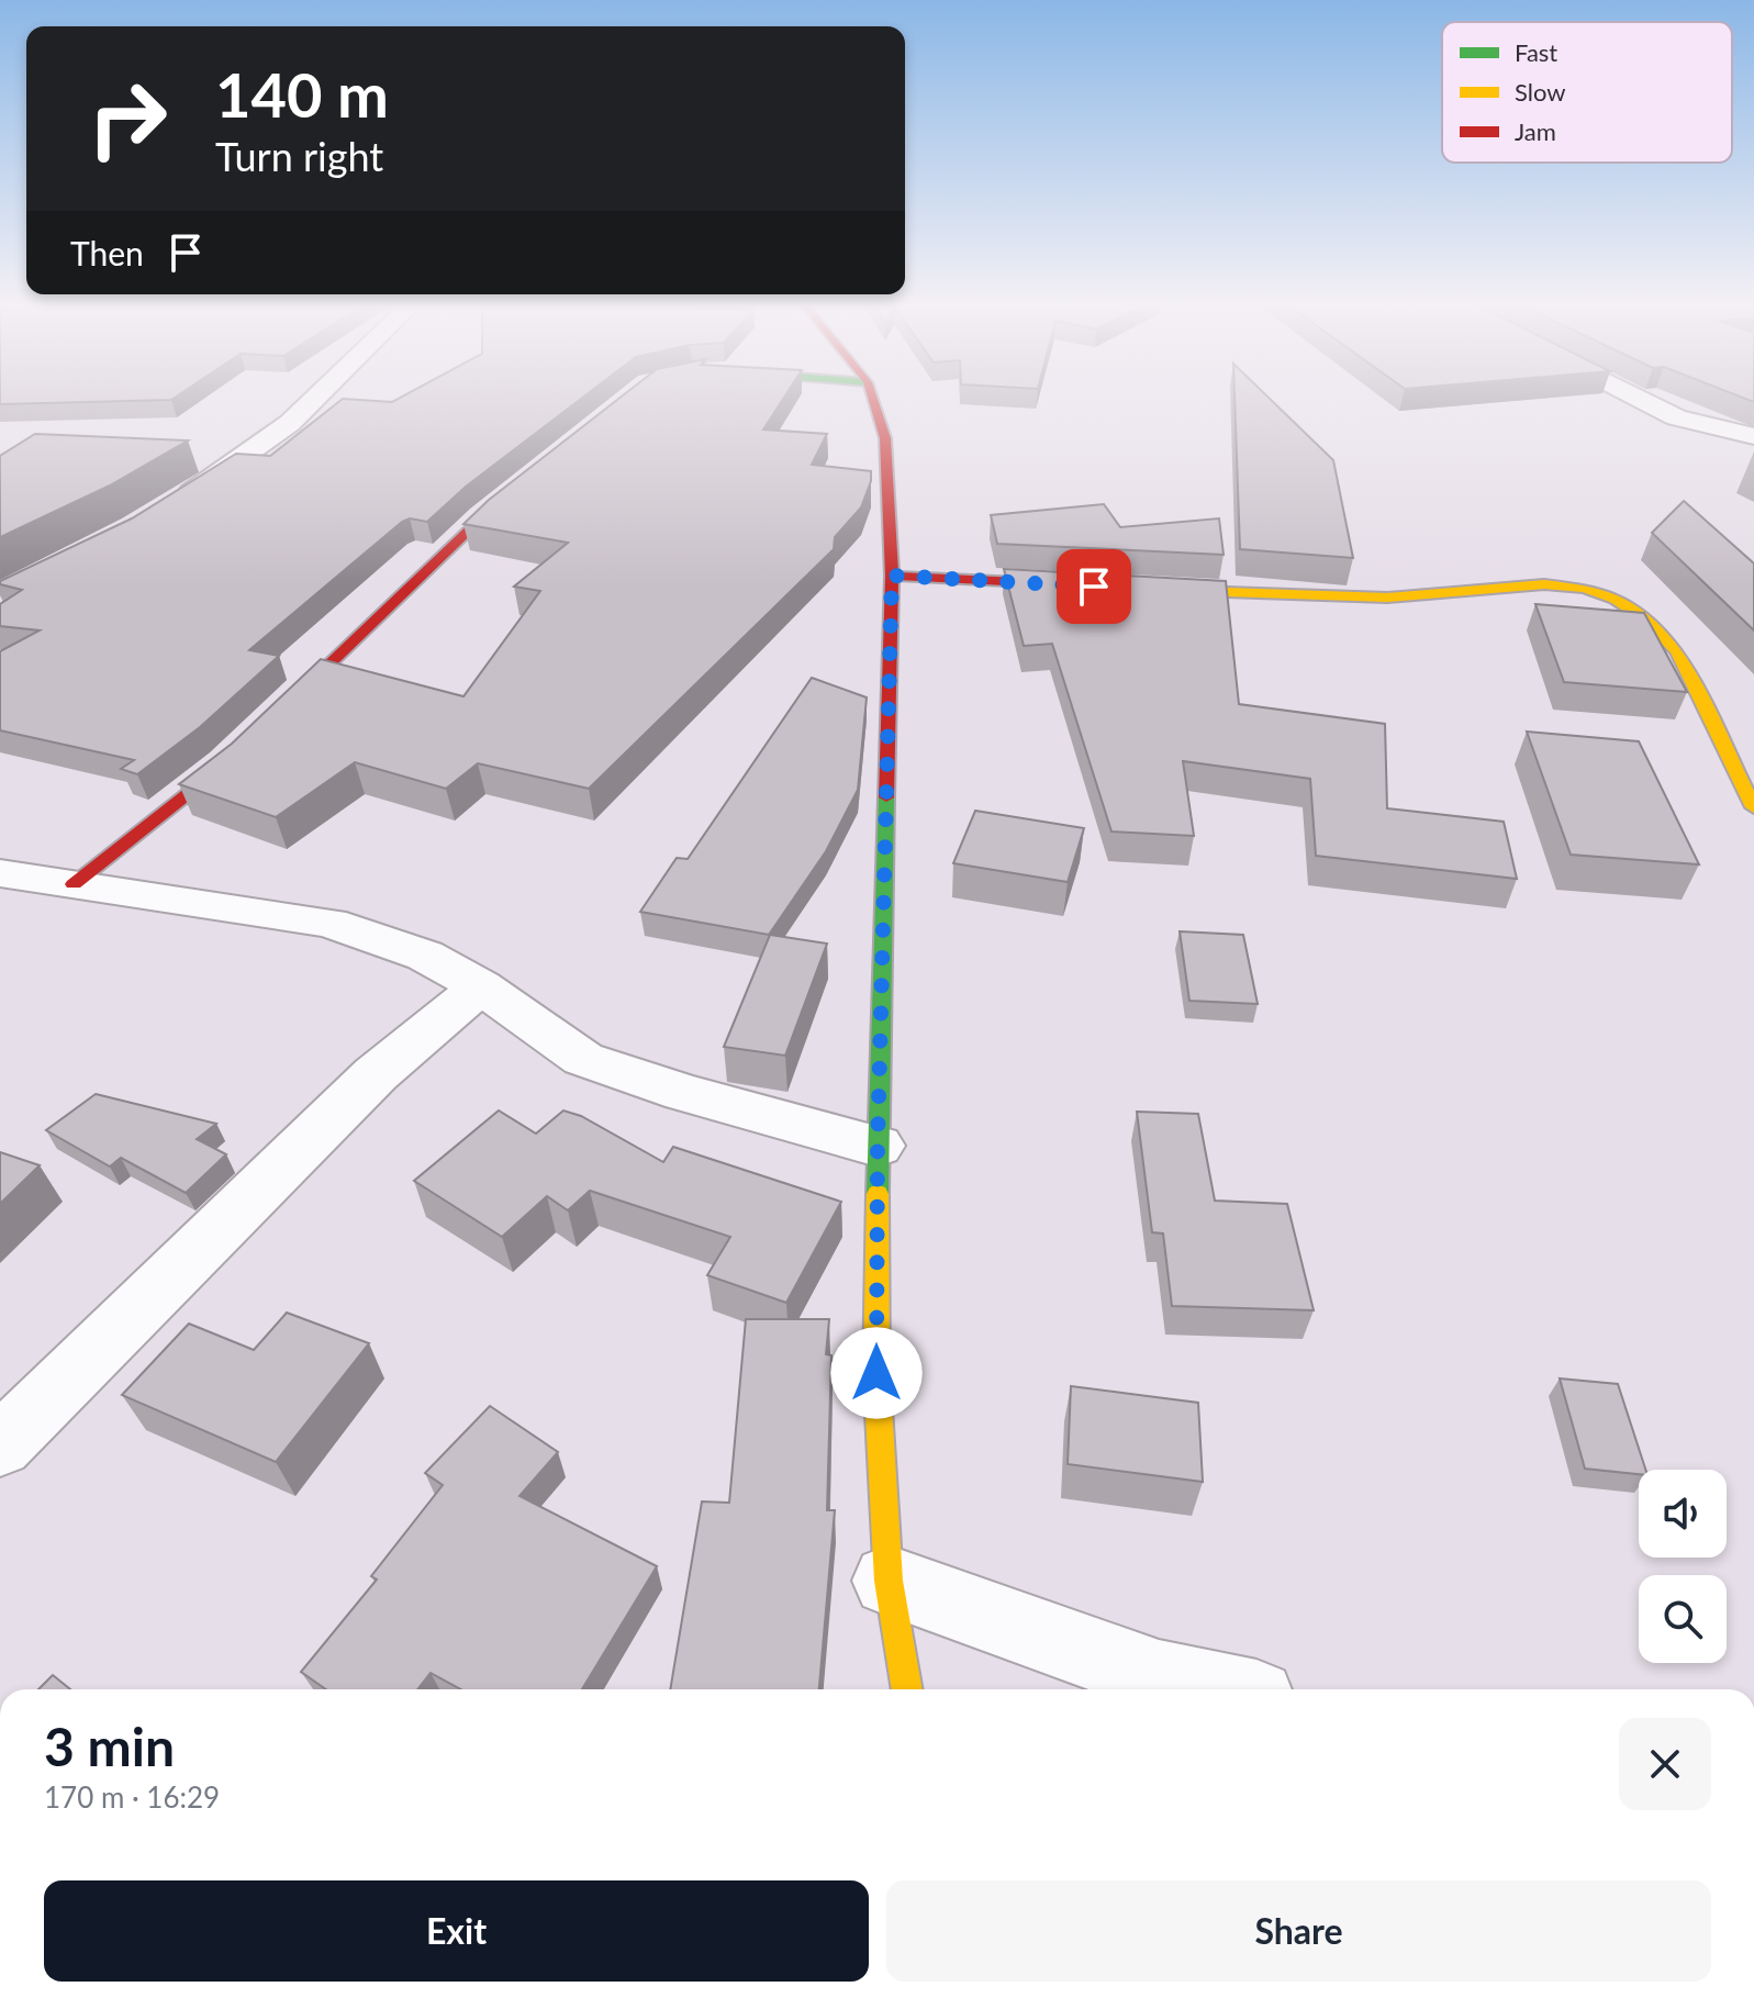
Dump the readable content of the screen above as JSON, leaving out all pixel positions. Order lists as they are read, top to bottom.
{
  "legend": ["Fast", "Slow", "Jam"],
  "page": {
    "turn": ["140 m", "Turn right"],
    "then": "Then",
    "heading": ["3 min", "170 m · 16:29"],
    "buttons": ["Exit", "Share"]
  }
}
